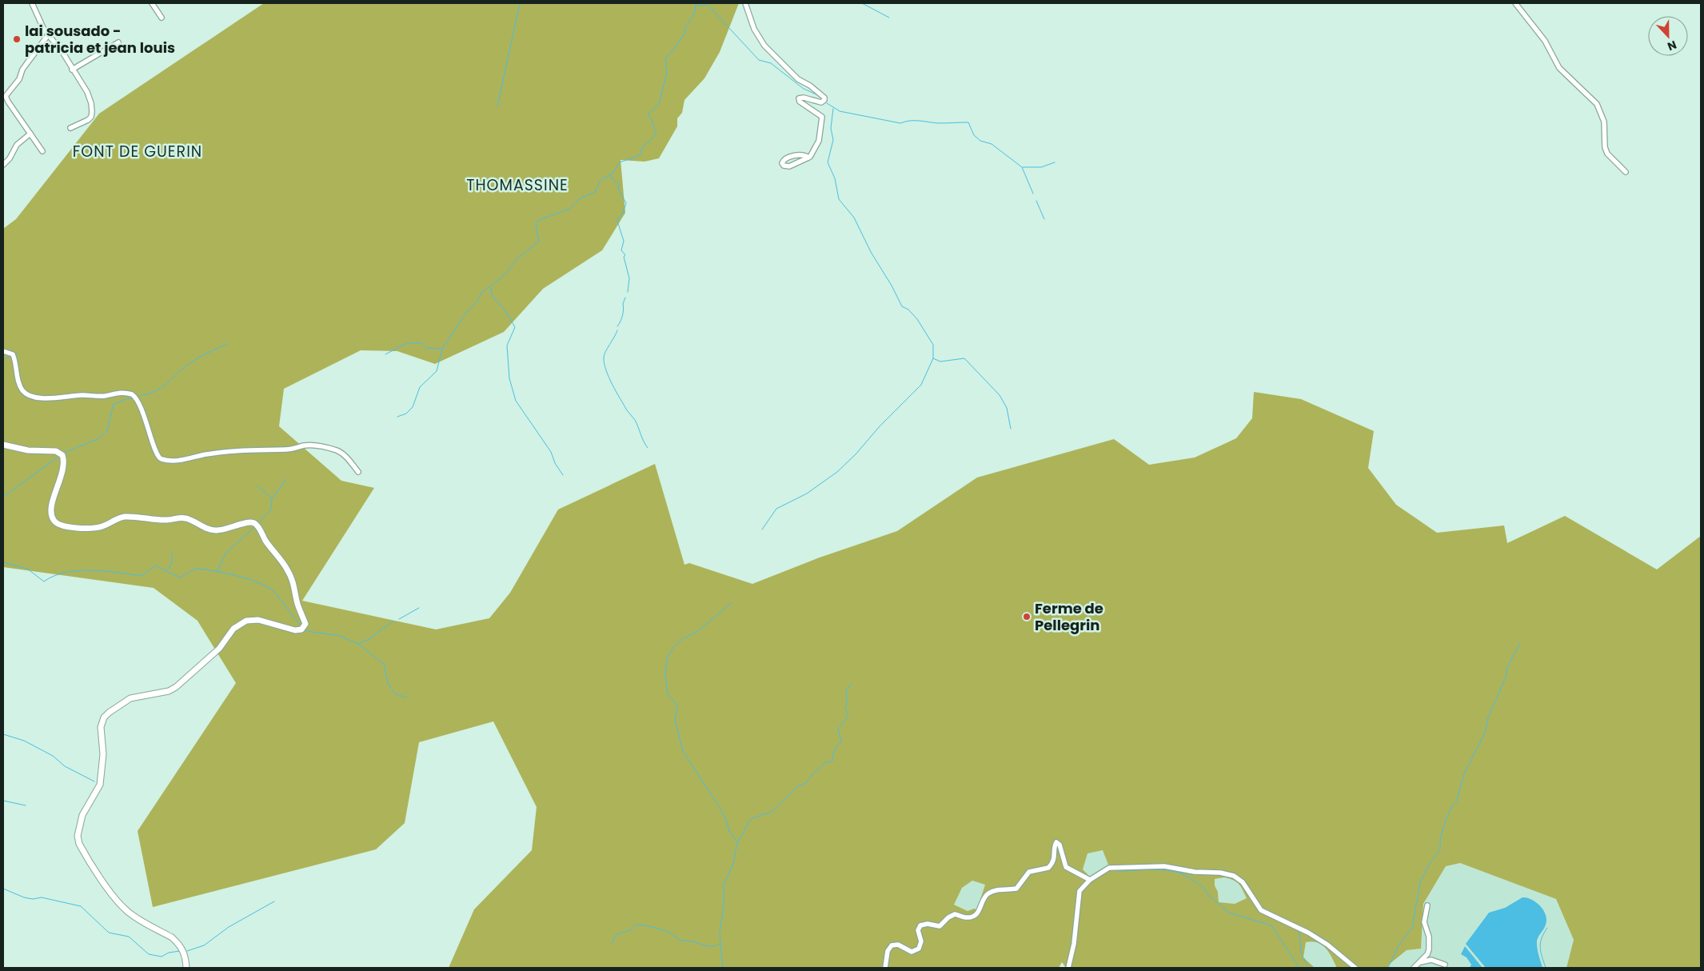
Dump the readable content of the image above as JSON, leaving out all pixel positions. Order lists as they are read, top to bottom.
{
  "districts": ["FONT DE GUERIN", "THOMASSINE"],
  "places": ["lai sousado - patricia et jean louis", "Ferme de Pellegrin"],
  "north": "bottom"
}
